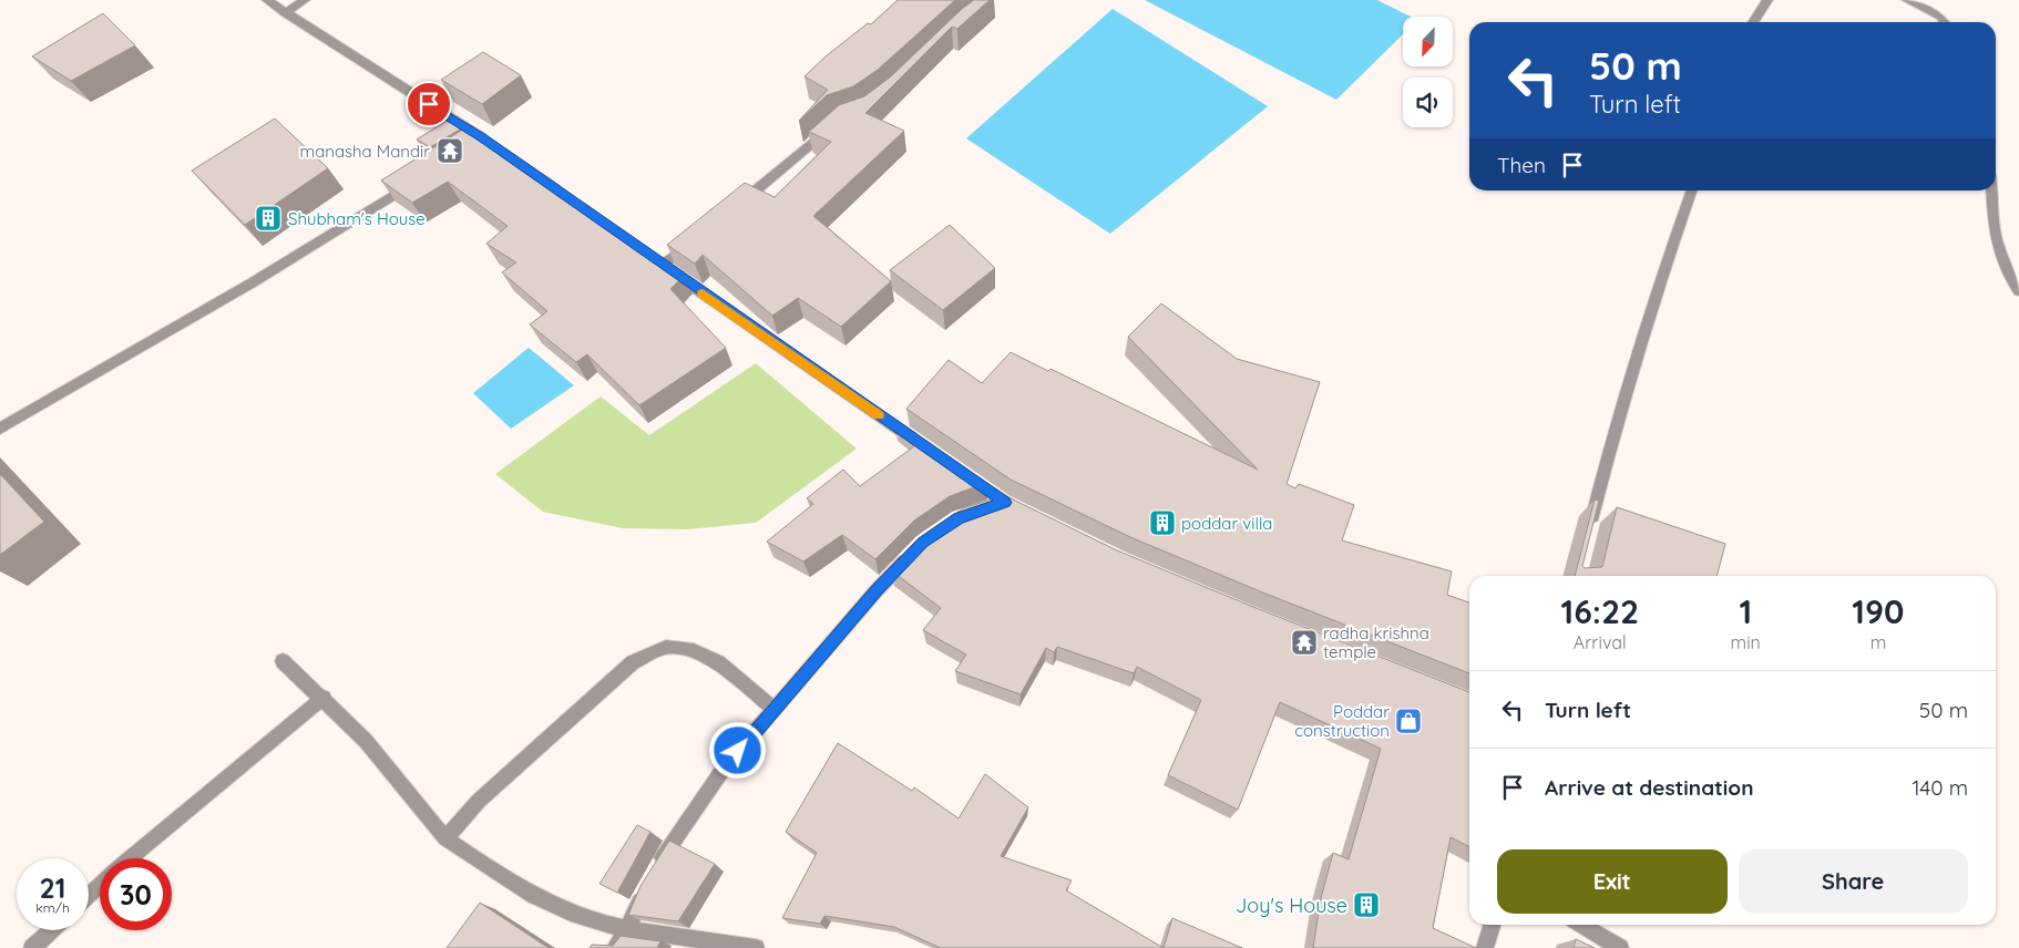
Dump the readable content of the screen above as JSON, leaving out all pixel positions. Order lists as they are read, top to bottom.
{
  "places": {
    "temple": ["manasha Mandir", "radha krishna temple"],
    "building": ["Shubham's House", "poddar villa", "Joy's House"],
    "shop": ["Poddar construction"]
  },
  "north": "bottom left",
  "page": {
    "turn": ["50 m", "Turn left"],
    "then": "Then",
    "eta": [
      "16:22",
      "Arrival",
      "1",
      "min",
      "190",
      "m"
    ],
    "list": [
      {
        "name": "Turn left",
        "value": "50 m"
      },
      {
        "name": "Arrive at destination",
        "value": "140 m"
      }
    ],
    "buttons": ["Exit", "Share"],
    "speed": "21 km/h",
    "limit": "30"
  }
}
